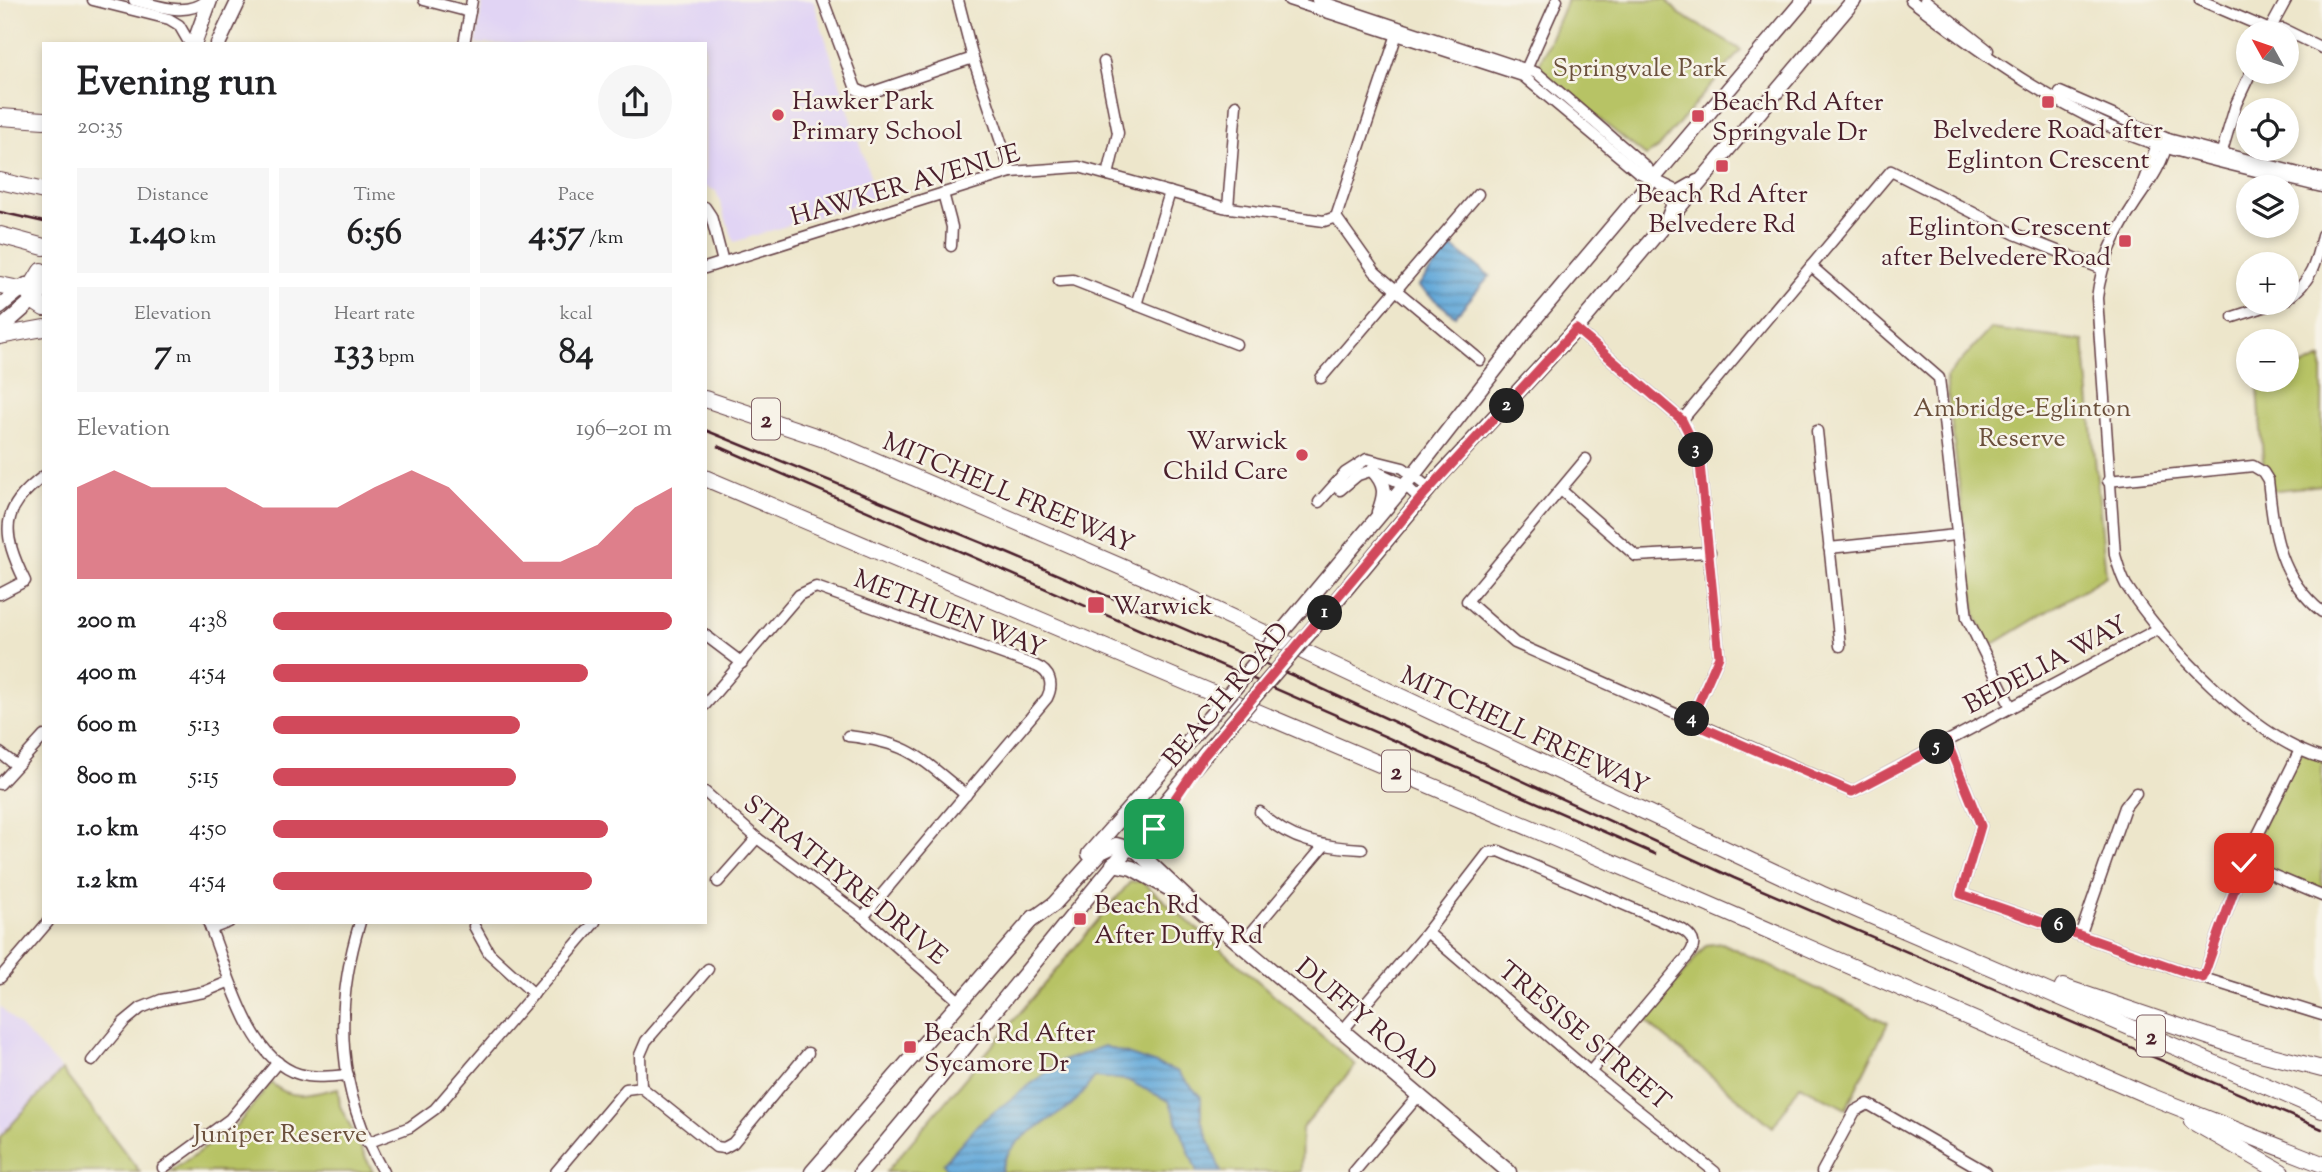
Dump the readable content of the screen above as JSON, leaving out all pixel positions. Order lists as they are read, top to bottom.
{
  "streets": {
    "highway": ["2", "MITCHELL FREEWAY"],
    "main road": ["BEACH ROAD", "DUFFY ROAD"],
    "street": [
      "HAWKER AVENUE",
      "METHUEN WAY",
      "BEDELIA WAY",
      "STRATHYRE DRIVE",
      "TRESISE STREET"
    ]
  },
  "crossings": [
    ["METHUEN WAY", "STRATHYRE DRIVE"],
    ["BEACH ROAD", "STRATHYRE DRIVE"],
    ["BEACH ROAD", "DUFFY ROAD"]
  ],
  "parks": ["Springvale Park", "Ambridge-Eglinton Reserve", "Juniper Reserve"],
  "places": {
    "transit": [
      "Belvedere Road after Eglinton Crescent",
      "Beach Rd After Springvale Dr",
      "Beach Rd After Belvedere Rd",
      "Eglinton Crescent after Belvedere Road",
      "Warwick",
      "Beach Rd After Duffy Rd",
      "Beach Rd After Sycamore Dr"
    ],
    "other": ["Hawker Park Primary School", "Warwick Child Care"]
  },
  "north": "top left",
  "page": {
    "map_buttons": ["+", "−"],
    "heading": ["Evening run", "20:35"],
    "stats": [
      ["Distance", "1.40 km"],
      ["Time", "6:56"],
      ["Pace", "4:57 /km"],
      ["Elevation", "7 m"],
      ["Heart rate", "133 bpm"],
      ["kcal", "84"]
    ],
    "pins": [
      "2",
      "3",
      "1",
      "4",
      "5",
      "6"
    ],
    "chart": ["Elevation", "196–201 m"],
    "list": [
      {
        "name": "200 m",
        "note": "4:38"
      },
      {
        "name": "400 m",
        "note": "4:54"
      },
      {
        "name": "600 m",
        "note": "5:13"
      },
      {
        "name": "800 m",
        "note": "5:15"
      },
      {
        "name": "1.0 km",
        "note": "4:50"
      },
      {
        "name": "1.2 km",
        "note": "4:54"
      }
    ]
  }
}
